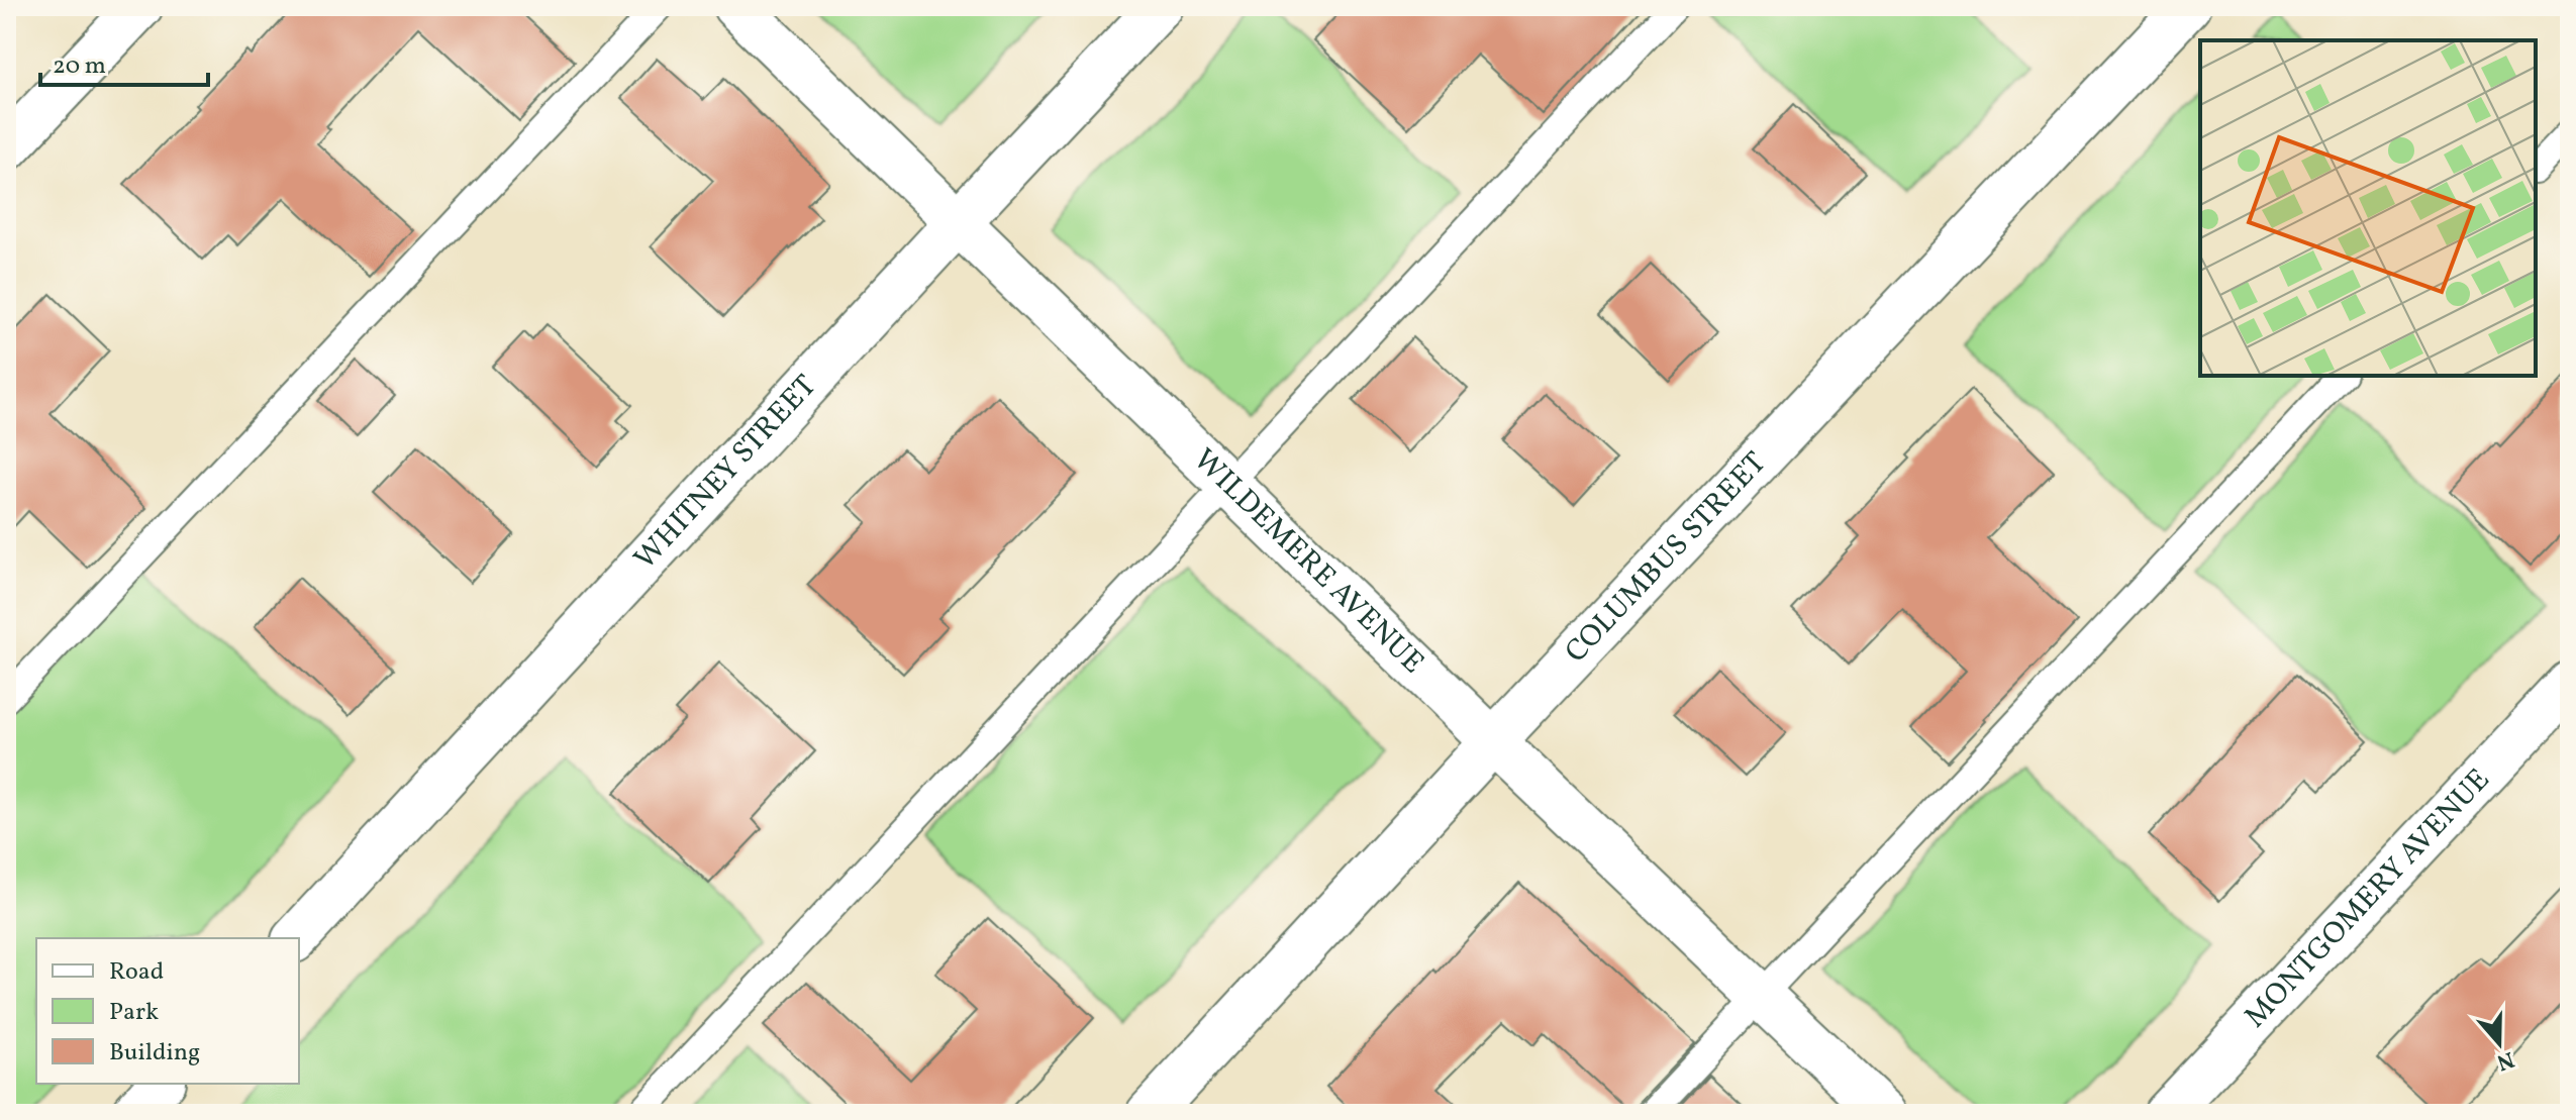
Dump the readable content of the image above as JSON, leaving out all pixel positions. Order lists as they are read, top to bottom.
{
  "streets": {
    "street": [
      "WHITNEY STREET",
      "COLUMBUS STREET",
      "WILDEMERE AVENUE",
      "MONTGOMERY AVENUE"
    ]
  },
  "crossings": [
    ["WHITNEY STREET", "WILDEMERE AVENUE"],
    ["COLUMBUS STREET", "WILDEMERE AVENUE"]
  ],
  "legend": ["Road", "Park", "Building"],
  "scale_bar": "20 m",
  "north": "bottom"
}
